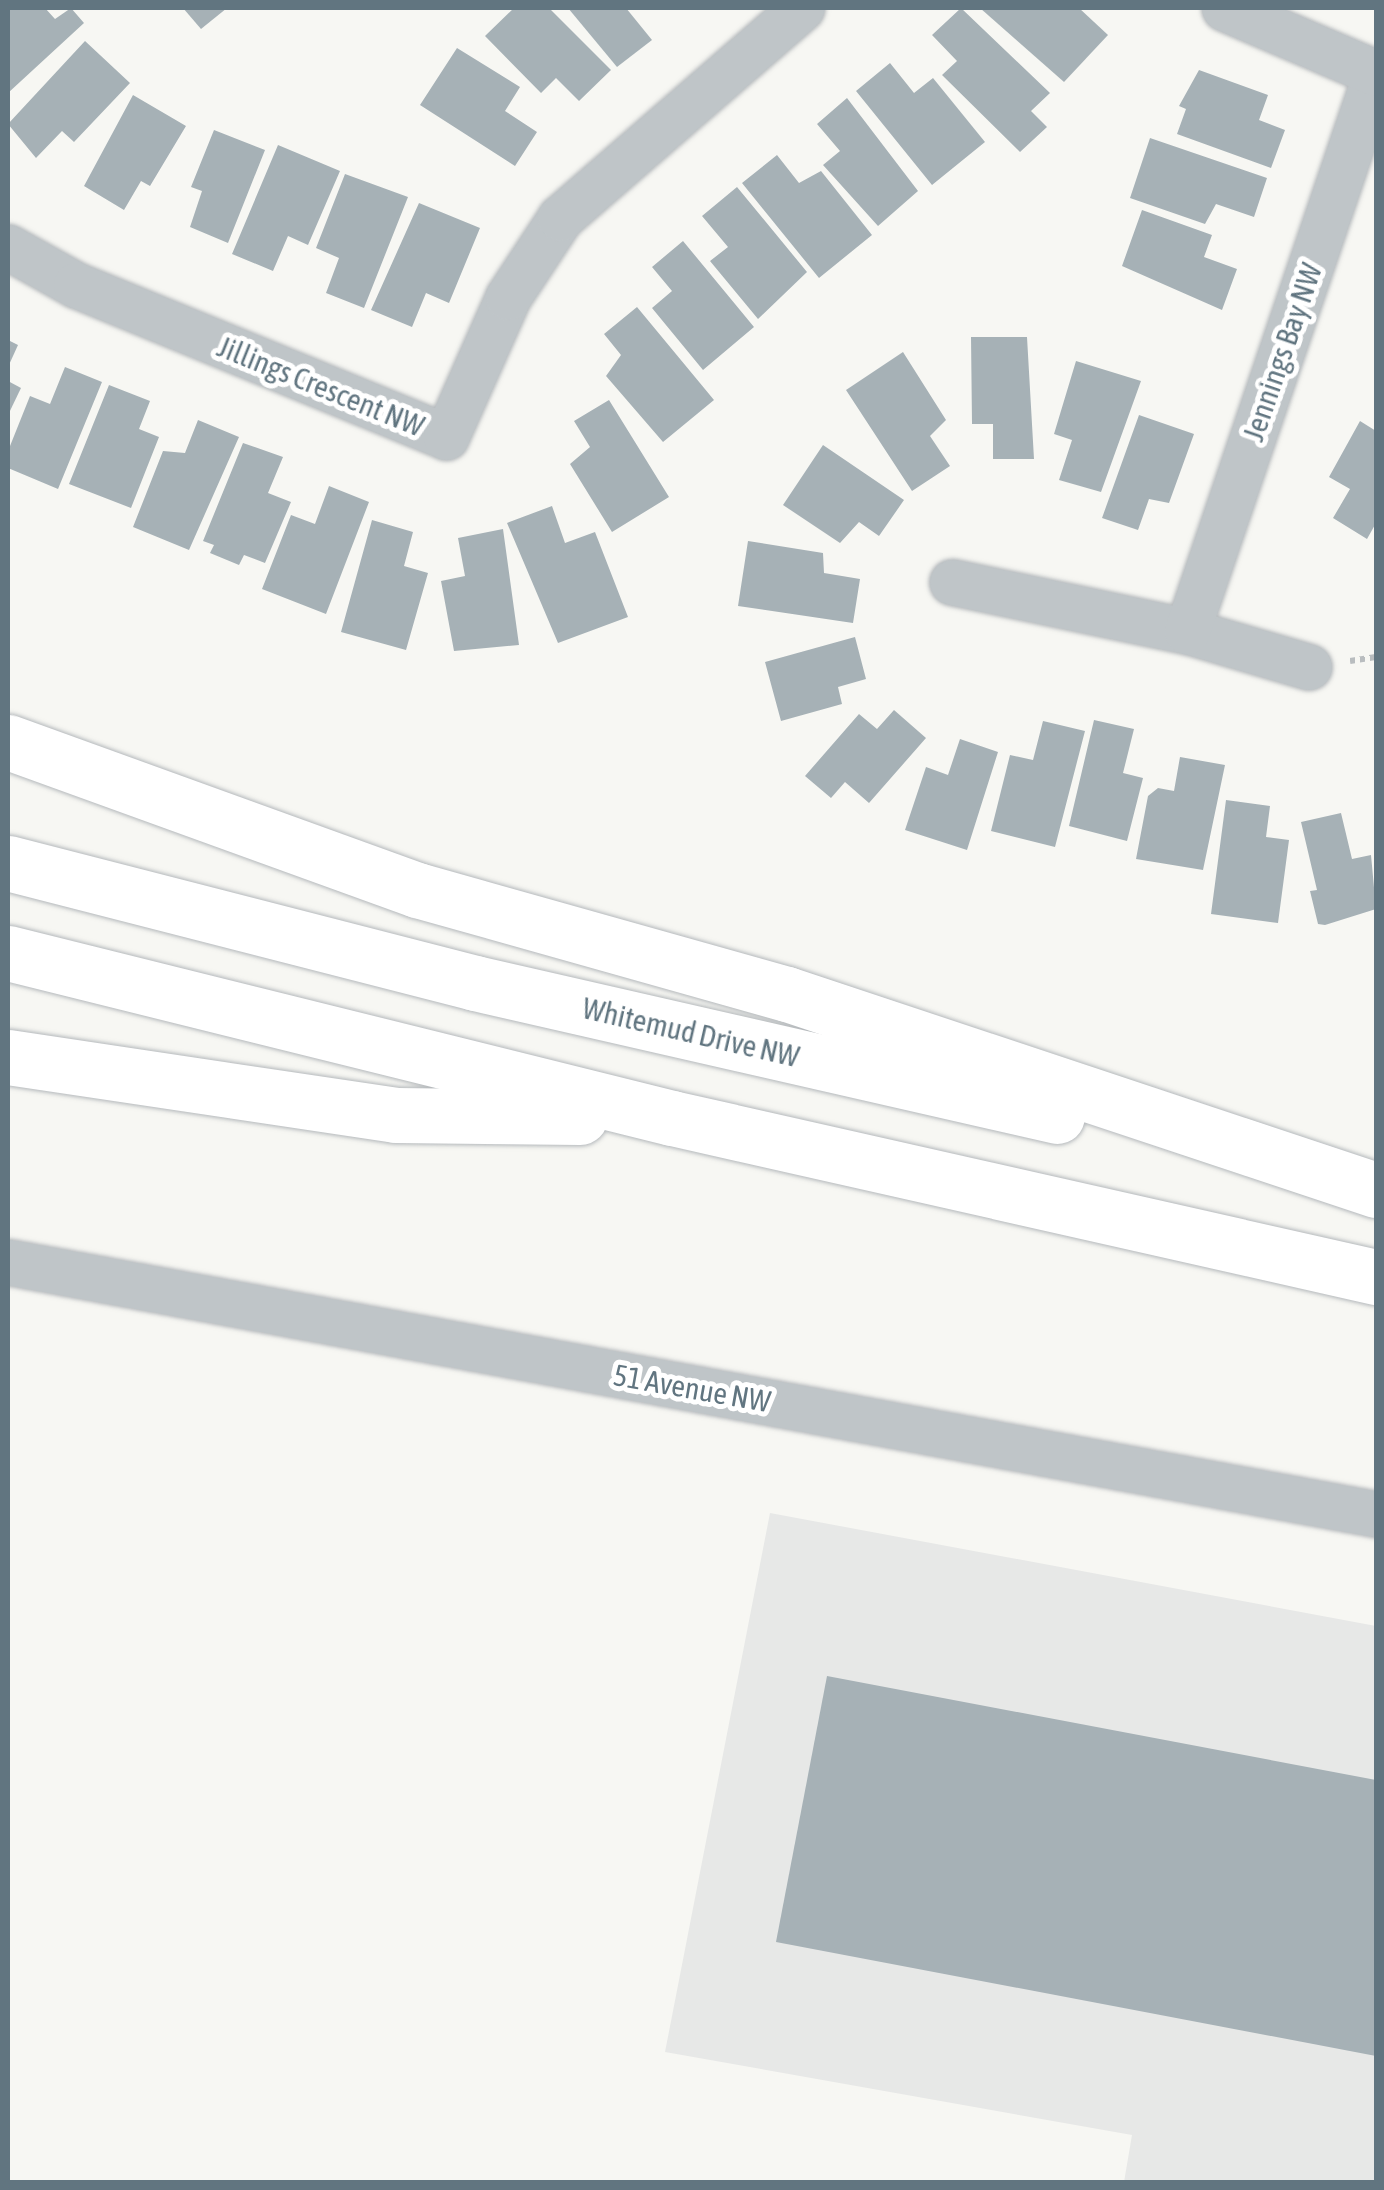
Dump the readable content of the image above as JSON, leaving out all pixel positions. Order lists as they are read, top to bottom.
{
  "streets": {
    "highway": ["Whitemud Drive NW"],
    "street": ["Jennings Bay NW", "Jillings Crescent NW", "51 Avenue NW"]
  }
}
